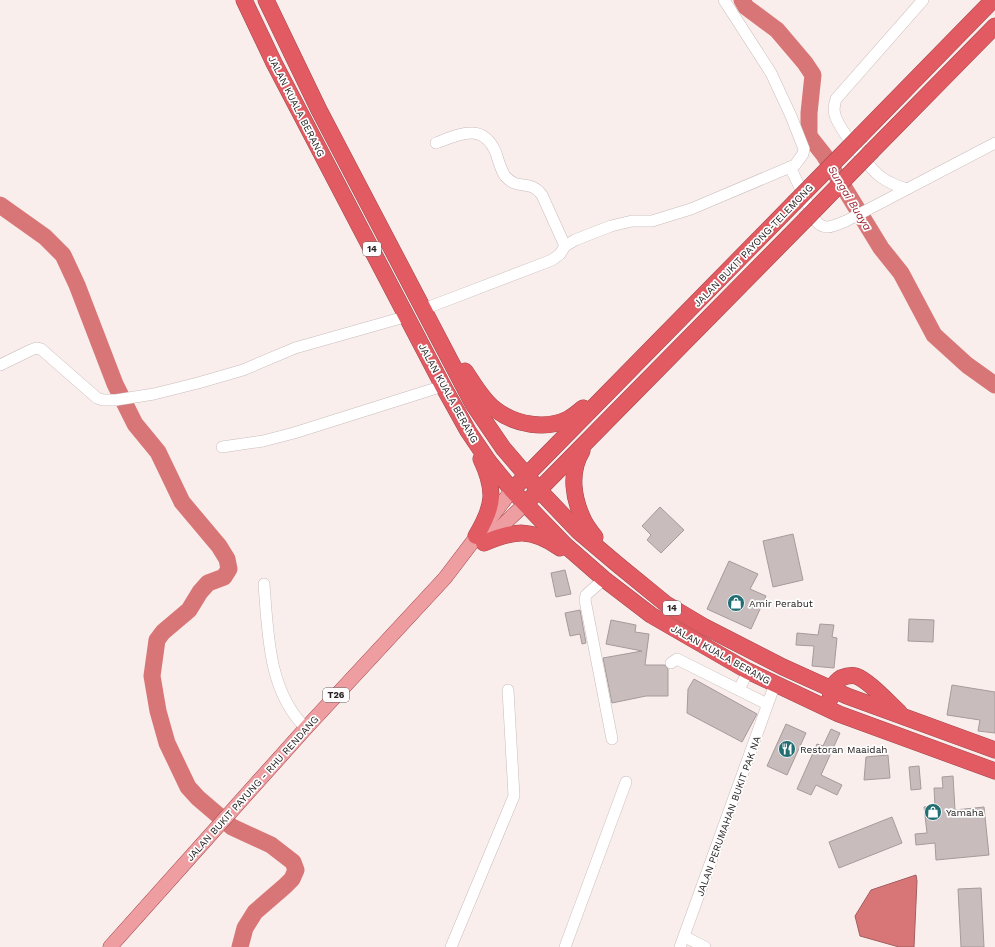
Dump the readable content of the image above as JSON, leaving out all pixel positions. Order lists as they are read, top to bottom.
{
  "streets": {
    "highway": ["JALAN KUALA BERANG", "JALAN BUKIT PAYONG-TELEMONG", "14"],
    "main road": ["T26", "JALAN BUKIT PAYUNG - RHU RENDANG"],
    "street": ["JALAN PERUMAHAN BUKIT PAK NA"]
  },
  "crossings": [
    ["JALAN KUALA BERANG", "JALAN BUKIT PAYONG-TELEMONG"],
    ["JALAN KUALA BERANG", "JALAN PERUMAHAN BUKIT PAK NA"]
  ],
  "water": ["Sungai Buaya"],
  "places": {
    "shop": ["Amir Perabut", "Yamaha"],
    "restaurant": ["Restoran Maaidah"]
  }
}
